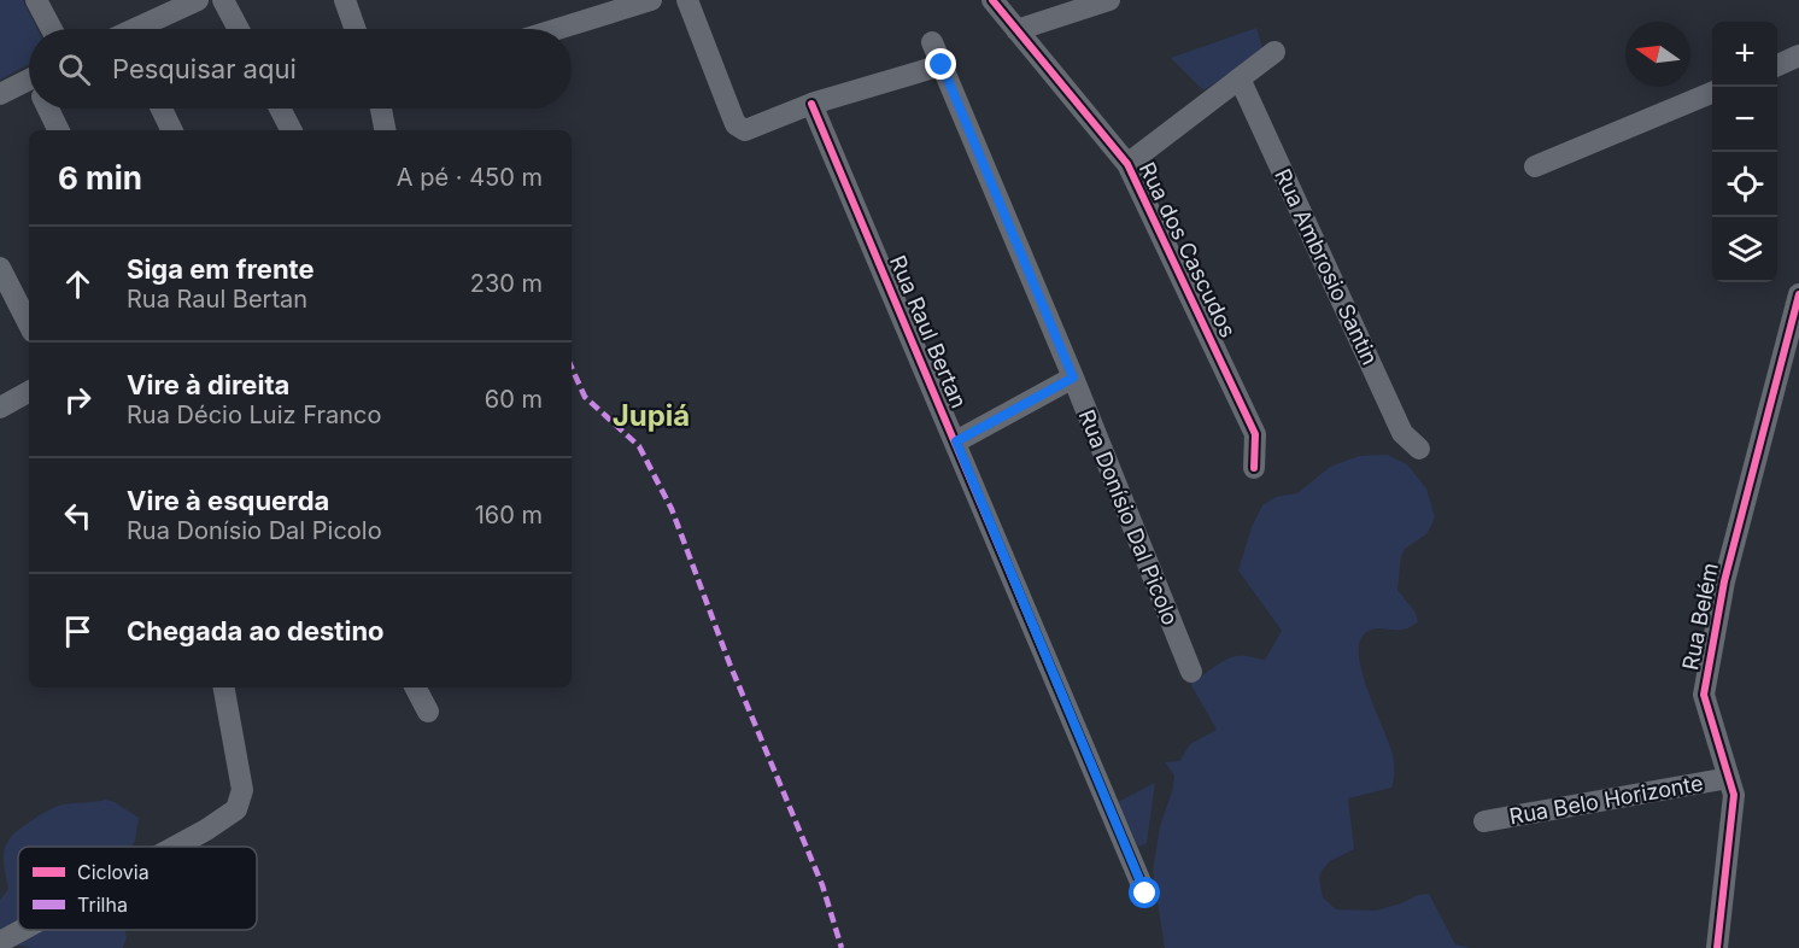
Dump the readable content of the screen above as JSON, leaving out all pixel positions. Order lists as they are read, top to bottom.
{
  "streets": {
    "street": [
      "Rua dos Cascudos",
      "Rua Ambrosio Santin",
      "Rua Raul Bertan",
      "Rua Donísio Dal Picolo",
      "Rua Belém",
      "Rua Belo Horizonte"
    ]
  },
  "crossings": [
    ["Rua Belém", "Rua Belo Horizonte"]
  ],
  "districts": ["Jupiá"],
  "legend": ["Ciclovia", "Trilha"],
  "north": "left",
  "page": {
    "map_buttons": ["+", "−"],
    "search": "Pesquisar aqui",
    "heading": ["6 min", "A pé · 450 m"],
    "list": [
      ["Siga em frente", "Rua Raul Bertan", "230 m"],
      ["Vire à direita", "Rua Décio Luiz Franco", "60 m"],
      ["Vire à esquerda", "Rua Donísio Dal Picolo", "160 m"],
      "Chegada ao destino"
    ]
  }
}
